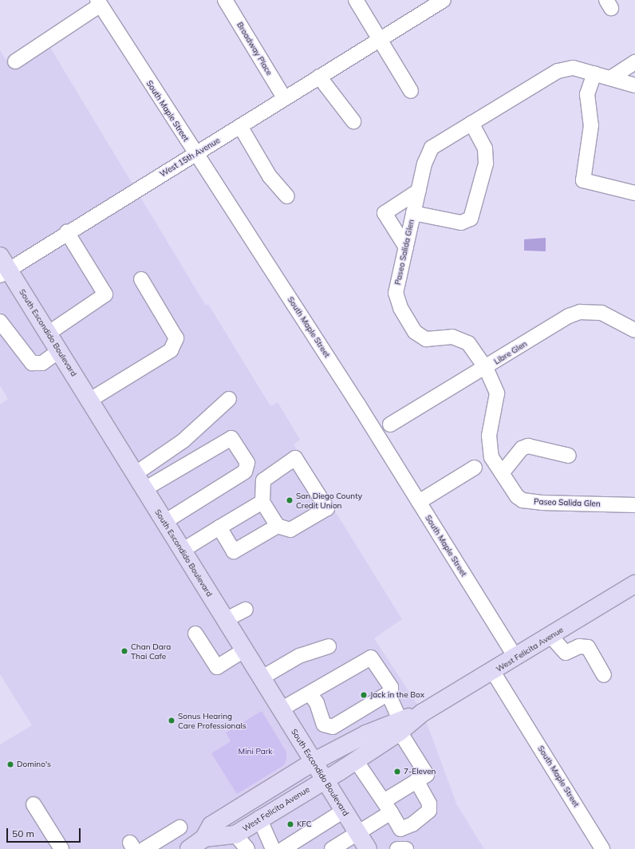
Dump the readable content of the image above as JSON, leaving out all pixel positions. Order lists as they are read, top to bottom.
{
  "streets": {
    "main road": ["South Escondido Boulevard", "West Felicita Avenue"],
    "street": [
      "Broadway Place",
      "South Maple Street",
      "West 15th Avenue",
      "Paseo Salida Glen",
      "Libre Glen"
    ]
  },
  "crossings": [
    ["Broadway Place", "West 15th Avenue"],
    ["South Maple Street", "West 15th Avenue"],
    ["South Maple Street", "West Felicita Avenue"],
    ["West 15th Avenue", "South Escondido Boulevard"],
    ["Paseo Salida Glen", "Libre Glen"],
    ["South Escondido Boulevard", "West Felicita Avenue"]
  ],
  "parks": ["Mini Park"],
  "places": [
    "San Diego County Credit Union",
    "Chan Dara Thai Cafe",
    "Jack in the Box",
    "Sonus Hearing Care Professionals",
    "Domino's",
    "7-Eleven",
    "KFC"
  ],
  "scale_bar": "50 m"
}
